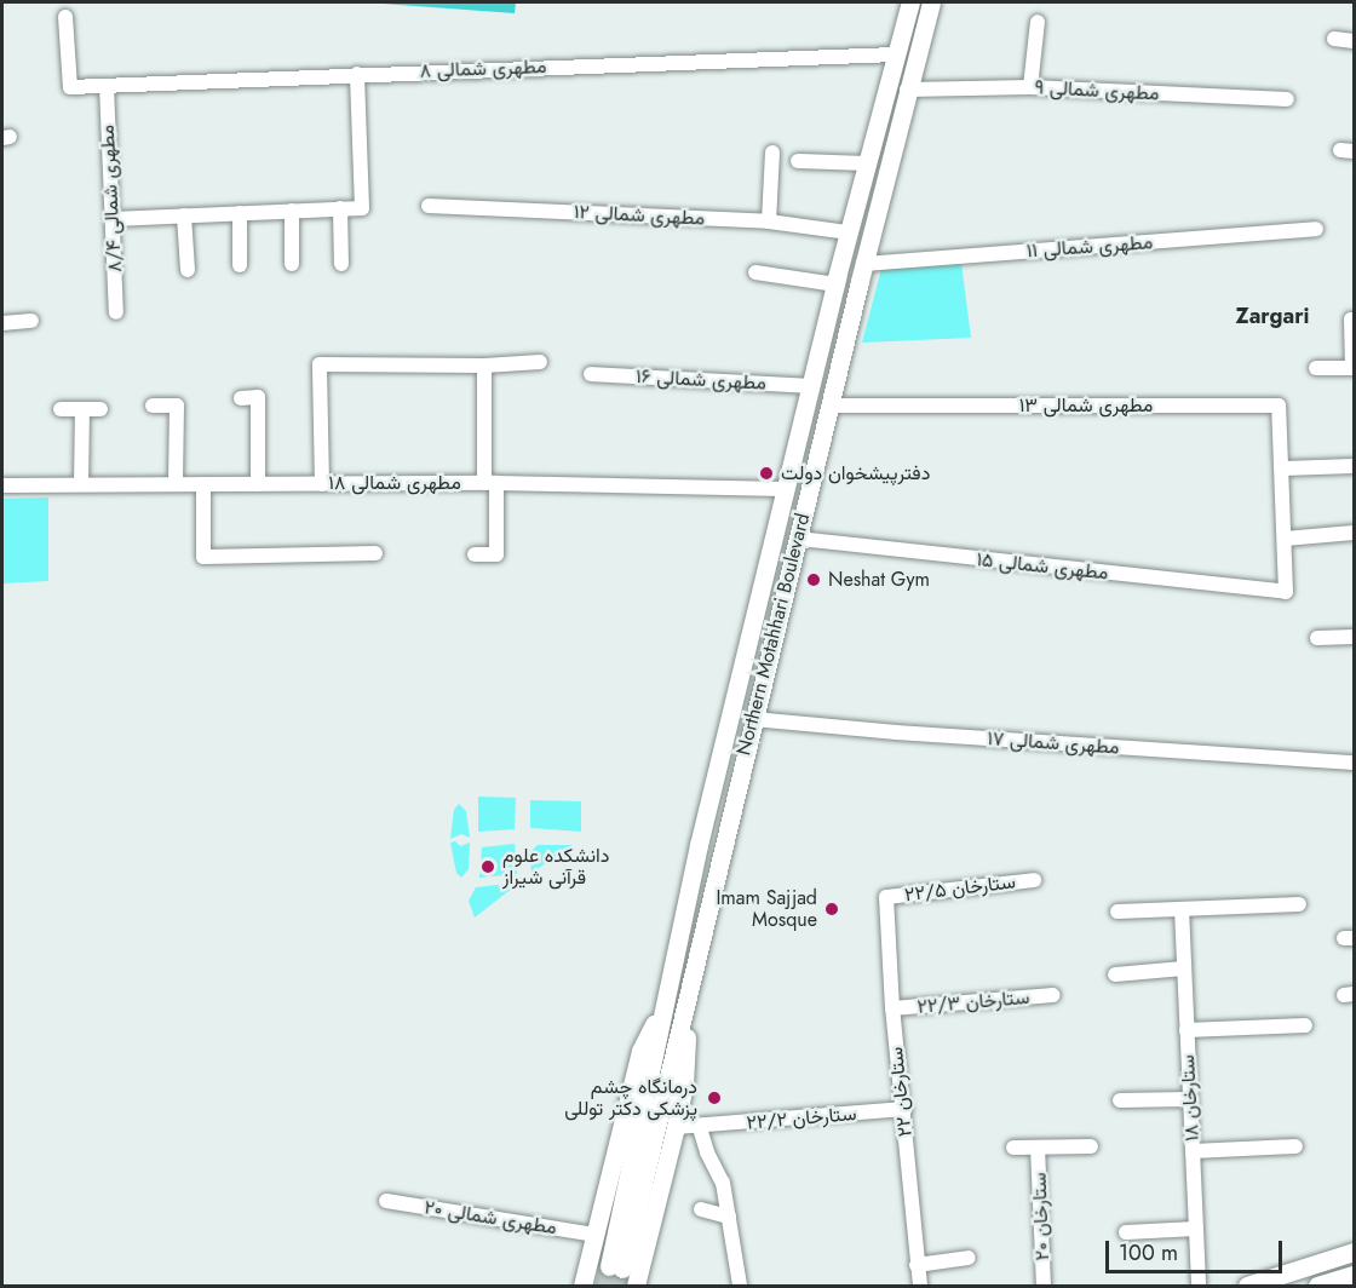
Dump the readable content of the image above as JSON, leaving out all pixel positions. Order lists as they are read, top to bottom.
{
  "streets": {
    "main road": ["Northern Motahhari Boulevard"],
    "street": [
      "۸ مطهری شمالی",
      "۹ مطهری شمالی",
      "۸/۴ مطهری شمالی",
      "۱۲ مطهری شمالی",
      "۱۱ مطهری شمالی",
      "۱۶ مطهری شمالی",
      "۱۳ مطهری شمالی",
      "۱۸ مطهری شمالی",
      "۱۵ مطهری شمالی",
      "۱۷ مطهری شمالی",
      "۲۲/۵ ستارخان",
      "۲۲/۳ ستارخان",
      "۲۲ ستارخان",
      "۱۸ ستارخان",
      "۲۲/۲ ستارخان",
      "۲۰ ستارخان",
      "۲۰ مطهری شمالی"
    ]
  },
  "crossings": [
    ["۸ مطهری شمالی", "۸/۴ مطهری شمالی"],
    ["۸ مطهری شمالی", "Northern Motahhari Boulevard"],
    ["۹ مطهری شمالی", "Northern Motahhari Boulevard"],
    ["۱۲ مطهری شمالی", "Northern Motahhari Boulevard"],
    ["۱۱ مطهری شمالی", "Northern Motahhari Boulevard"],
    ["۱۶ مطهری شمالی", "Northern Motahhari Boulevard"],
    ["۱۳ مطهری شمالی", "Northern Motahhari Boulevard"],
    ["۱۸ مطهری شمالی", "Northern Motahhari Boulevard"],
    ["۱۵ مطهری شمالی", "Northern Motahhari Boulevard"],
    ["Northern Motahhari Boulevard", "۱۷ مطهری شمالی"],
    ["۲۲/۵ ستارخان", "۲۲ ستارخان"],
    ["۲۲/۳ ستارخان", "۲۲ ستارخان"],
    ["۲۲ ستارخان", "۲۲/۲ ستارخان"]
  ],
  "districts": ["Zargari"],
  "places": [
    "دفترپیشخوان دولت",
    "Neshat Gym",
    "دانشکده علوم قرآنی شیراز",
    "Imam Sajjad Mosque",
    "درمانگاه چشم پزشكی دكتر توللی"
  ],
  "scale_bar": "100 m"
}
